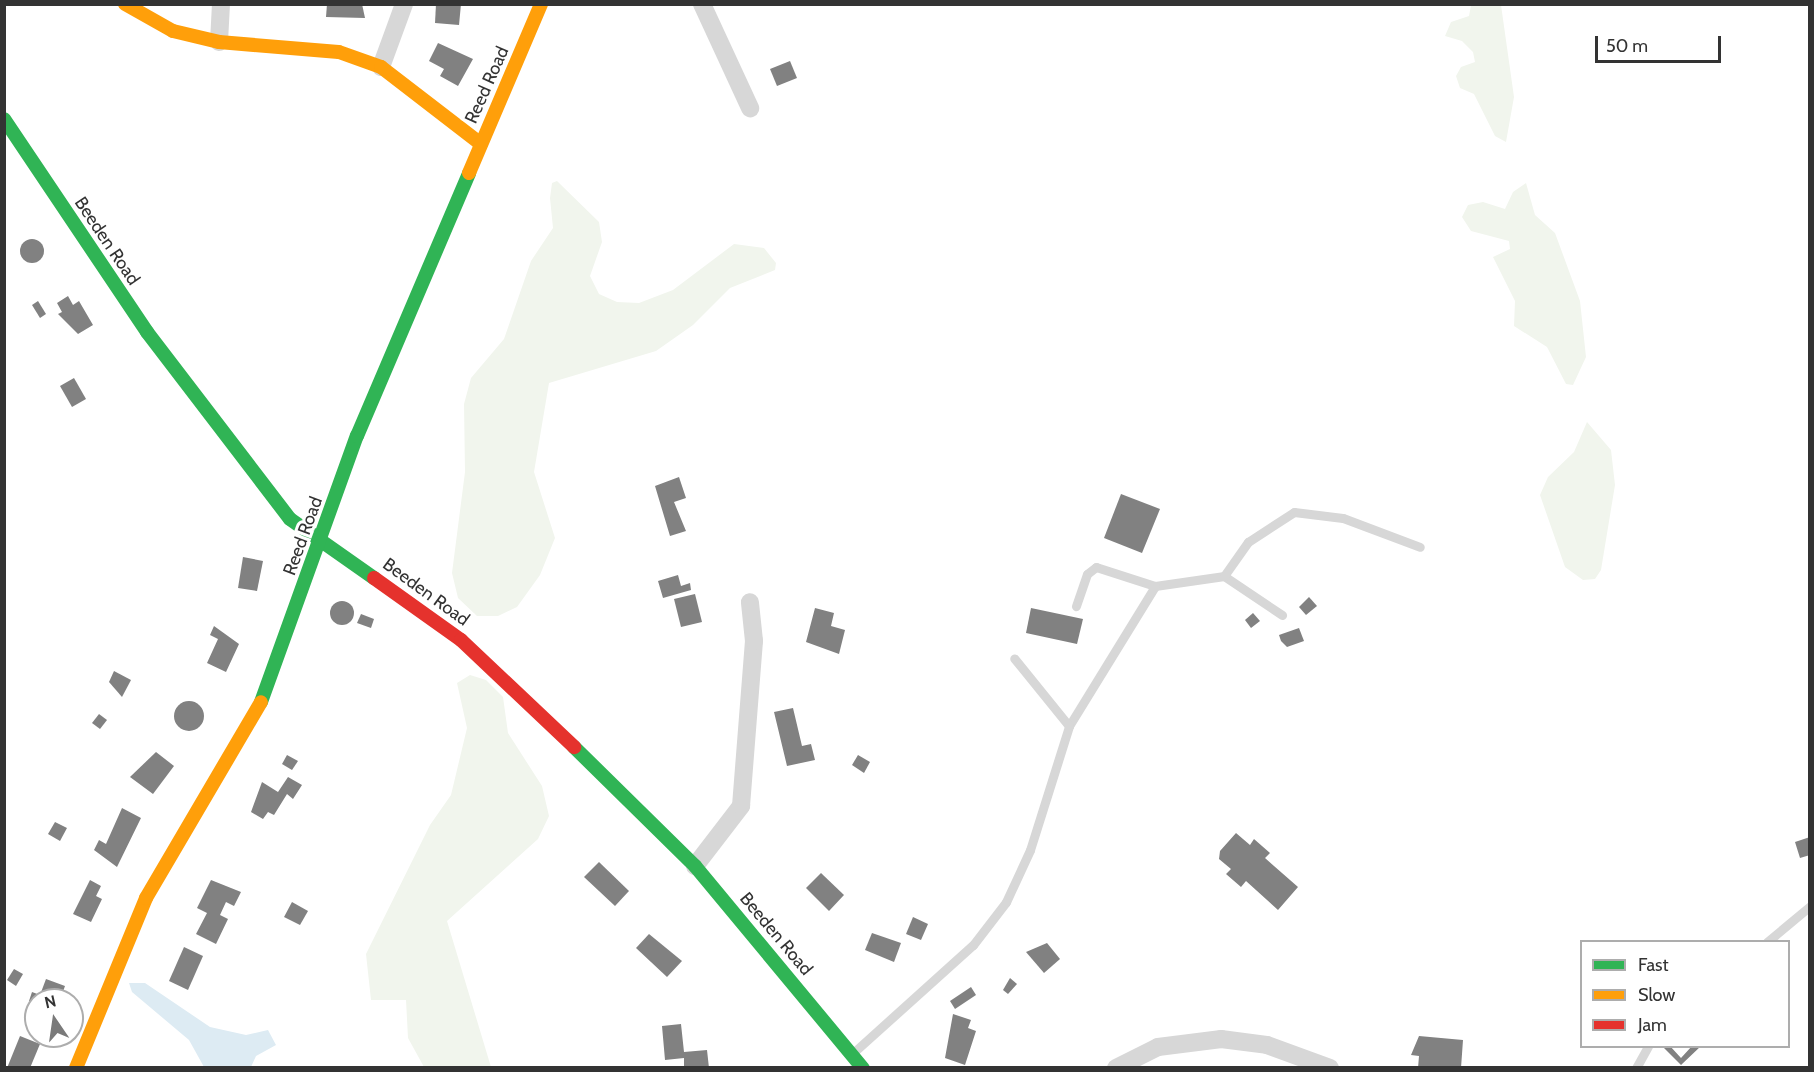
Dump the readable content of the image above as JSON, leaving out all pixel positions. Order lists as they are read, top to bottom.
{
  "streets": {
    "street": ["Reed Road", "Beeden Road"]
  },
  "crossings": [
    ["Reed Road", "Beeden Road"]
  ],
  "legend": ["Fast", "Slow", "Jam"],
  "scale_bar": "50 m",
  "north": "top"
}
